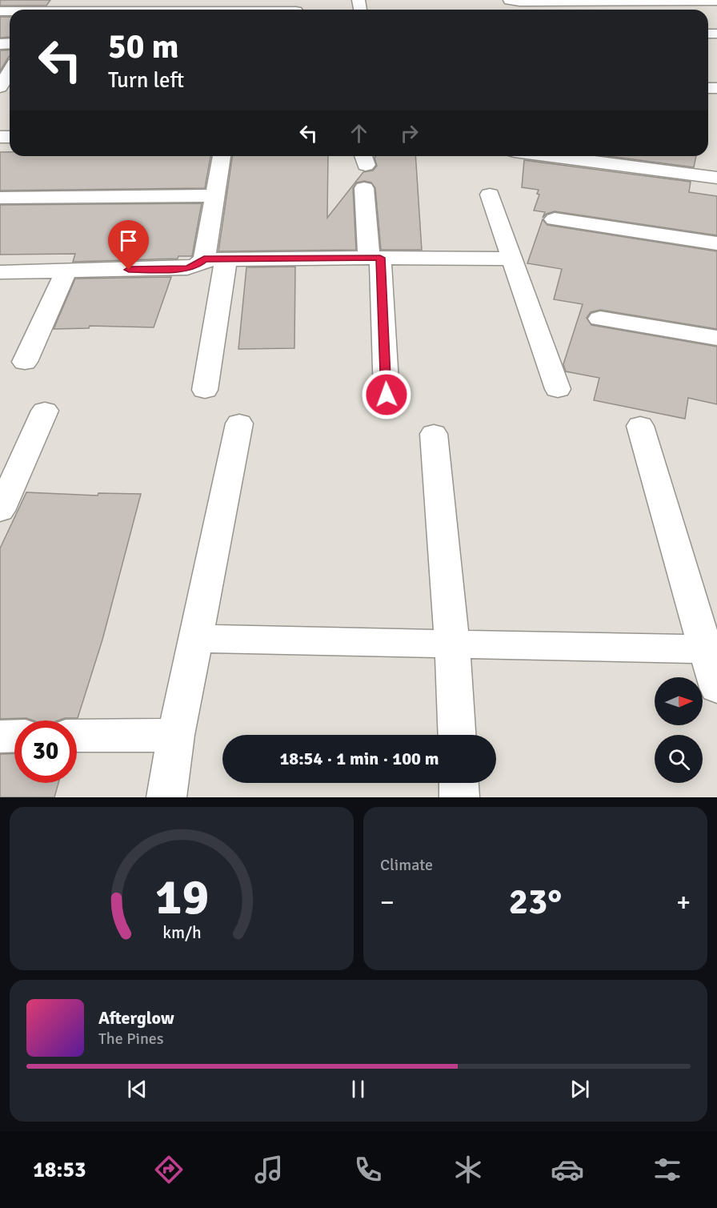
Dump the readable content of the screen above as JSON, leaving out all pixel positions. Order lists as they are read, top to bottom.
{
  "north": "right",
  "page": {
    "turn": ["50 m", "Turn left"],
    "limit": "30",
    "trip": "18:54 · 1 min · 100 m",
    "tile": "Climate",
    "heat": ["−", "23°", "+"],
    "song": ["Afterglow", "The Pines"],
    "tabs": "18:53",
    "gauge": ["19", "km/h"]
  }
}
